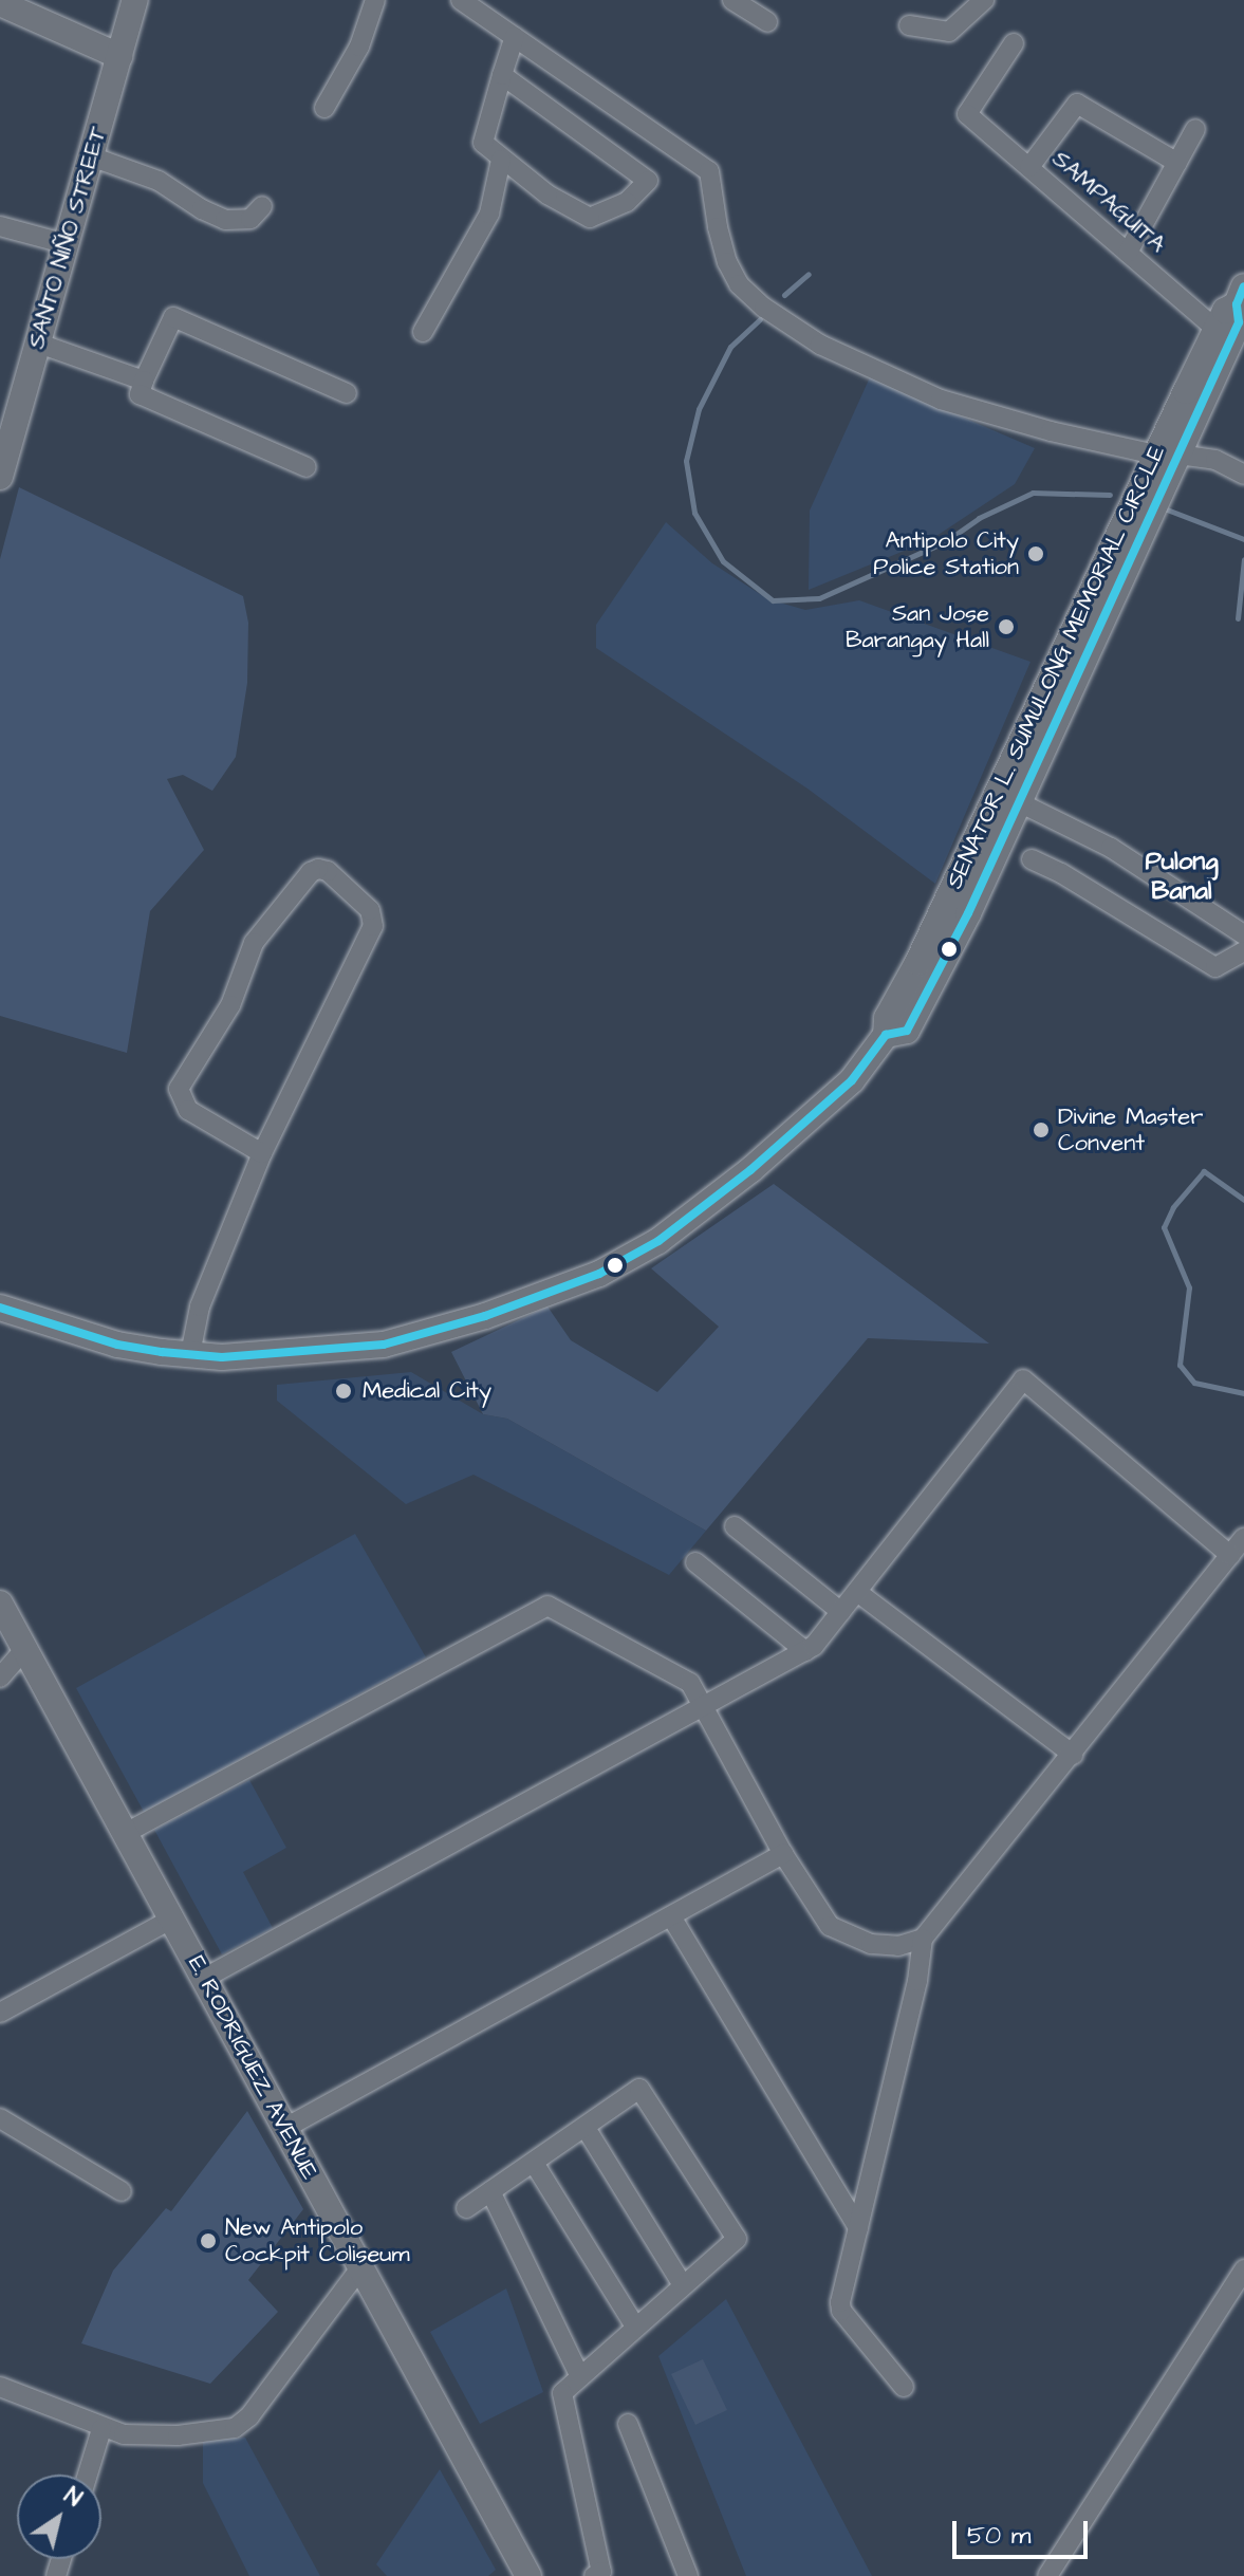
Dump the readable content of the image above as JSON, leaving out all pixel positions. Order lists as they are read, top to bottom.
{
  "streets": {
    "main road": ["SANTO NIÑO STREET", "SENATOR L. SUMULONG MEMORIAL CIRCLE", "E. RODRIGUEZ AVENUE"],
    "street": ["SAMPAGUITA"]
  },
  "crossings": [
    ["SAMPAGUITA", "SENATOR L. SUMULONG MEMORIAL CIRCLE"]
  ],
  "districts": ["Pulong Banal"],
  "places": [
    "Antipolo City Police Station",
    "San Jose Barangay Hall",
    "Divine Master Convent",
    "Medical City",
    "New Antipolo Cockpit Coliseum"
  ],
  "scale_bar": "50 m",
  "north": "top right"
}
